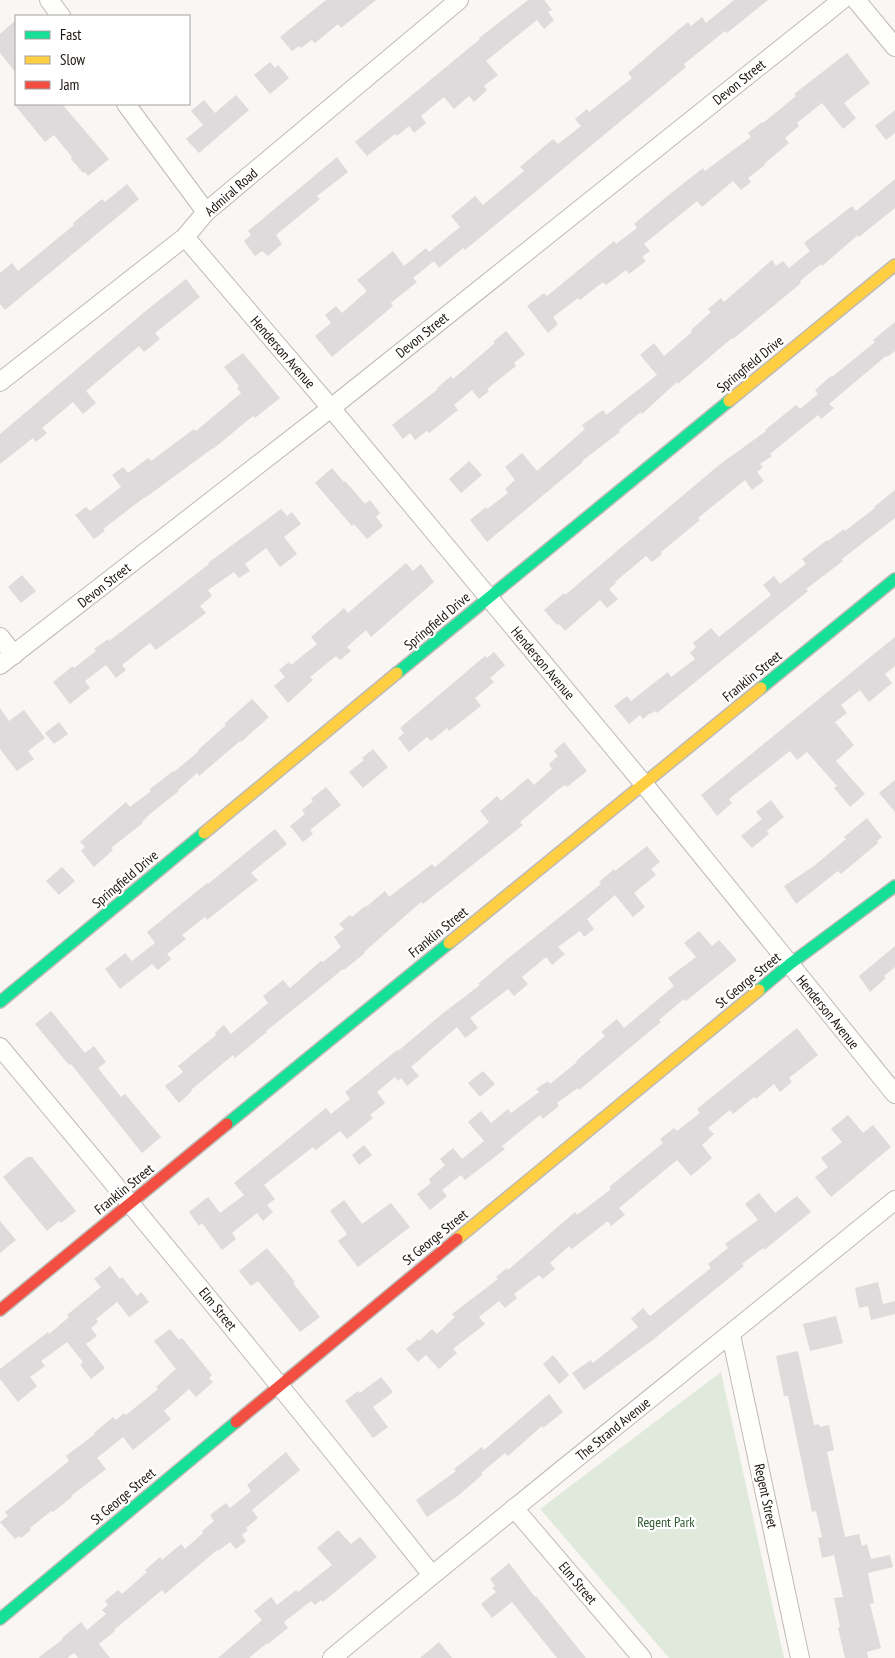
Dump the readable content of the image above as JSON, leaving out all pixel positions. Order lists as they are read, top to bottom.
{
  "streets": {
    "street": [
      "Devon Street",
      "Admiral Road",
      "Henderson Avenue",
      "Springfield Drive",
      "Franklin Street",
      "St George Street",
      "Elm Street",
      "The Strand Avenue",
      "Regent Street"
    ]
  },
  "crossings": [
    ["Devon Street", "Henderson Avenue"],
    ["Admiral Road", "Henderson Avenue"],
    ["Henderson Avenue", "Springfield Drive"],
    ["Henderson Avenue", "Franklin Street"],
    ["Henderson Avenue", "St George Street"],
    ["Franklin Street", "Elm Street"],
    ["St George Street", "Elm Street"],
    ["Elm Street", "The Strand Avenue"],
    ["The Strand Avenue", "Regent Street"]
  ],
  "parks": ["Regent Park"],
  "legend": ["Fast", "Slow", "Jam"]
}
